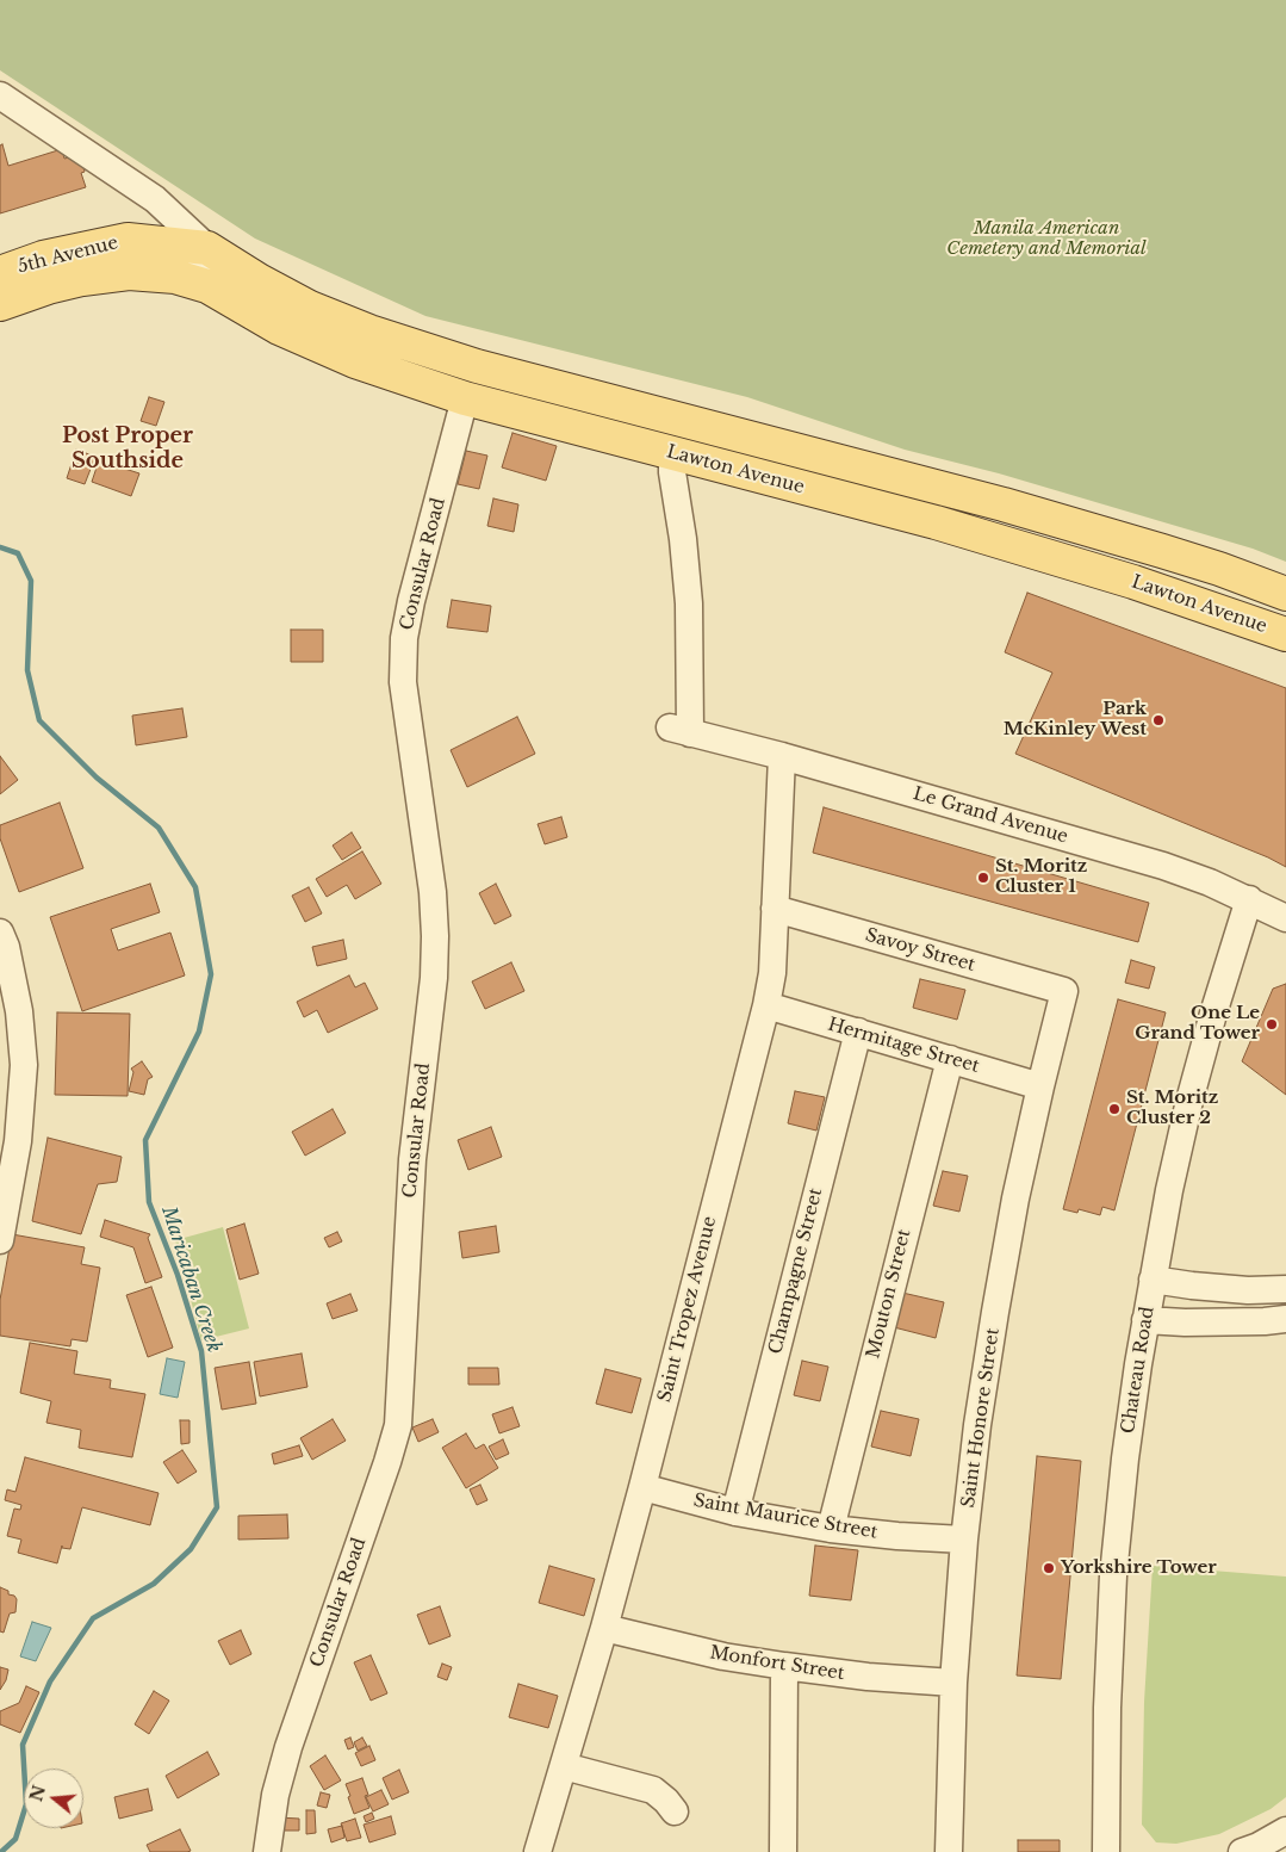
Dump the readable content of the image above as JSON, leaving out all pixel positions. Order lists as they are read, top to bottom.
{
  "streets": {
    "main road": ["5th Avenue", "Lawton Avenue"],
    "street": [
      "Consular Road",
      "Le Grand Avenue",
      "Savoy Street",
      "Hermitage Street",
      "Champagne Street",
      "Mouton Street",
      "Saint Tropez Avenue",
      "Chateau Road",
      "Saint Honore Street",
      "Saint Maurice Street",
      "Monfort Street"
    ]
  },
  "crossings": [
    ["5th Avenue", "Lawton Avenue"],
    ["Lawton Avenue", "Consular Road"],
    ["Lawton Avenue", "Le Grand Avenue"],
    ["Le Grand Avenue", "Saint Tropez Avenue"],
    ["Le Grand Avenue", "Chateau Road"],
    ["Savoy Street", "Saint Tropez Avenue"],
    ["Savoy Street", "Saint Honore Street"],
    ["Hermitage Street", "Champagne Street"],
    ["Hermitage Street", "Mouton Street"],
    ["Hermitage Street", "Saint Tropez Avenue"],
    ["Hermitage Street", "Saint Honore Street"],
    ["Champagne Street", "Saint Maurice Street"],
    ["Mouton Street", "Saint Maurice Street"],
    ["Saint Tropez Avenue", "Saint Maurice Street"],
    ["Saint Tropez Avenue", "Monfort Street"],
    ["Saint Honore Street", "Saint Maurice Street"],
    ["Saint Honore Street", "Monfort Street"]
  ],
  "districts": ["Post Proper Southside"],
  "water": ["Maricaban Creek"],
  "parks": ["Manila American Cemetery and Memorial"],
  "places": [
    "Park McKinley West",
    "St. Moritz Cluster 1",
    "One Le Grand Tower",
    "St. Moritz Cluster 2",
    "Yorkshire Tower"
  ],
  "north": "left"
}
